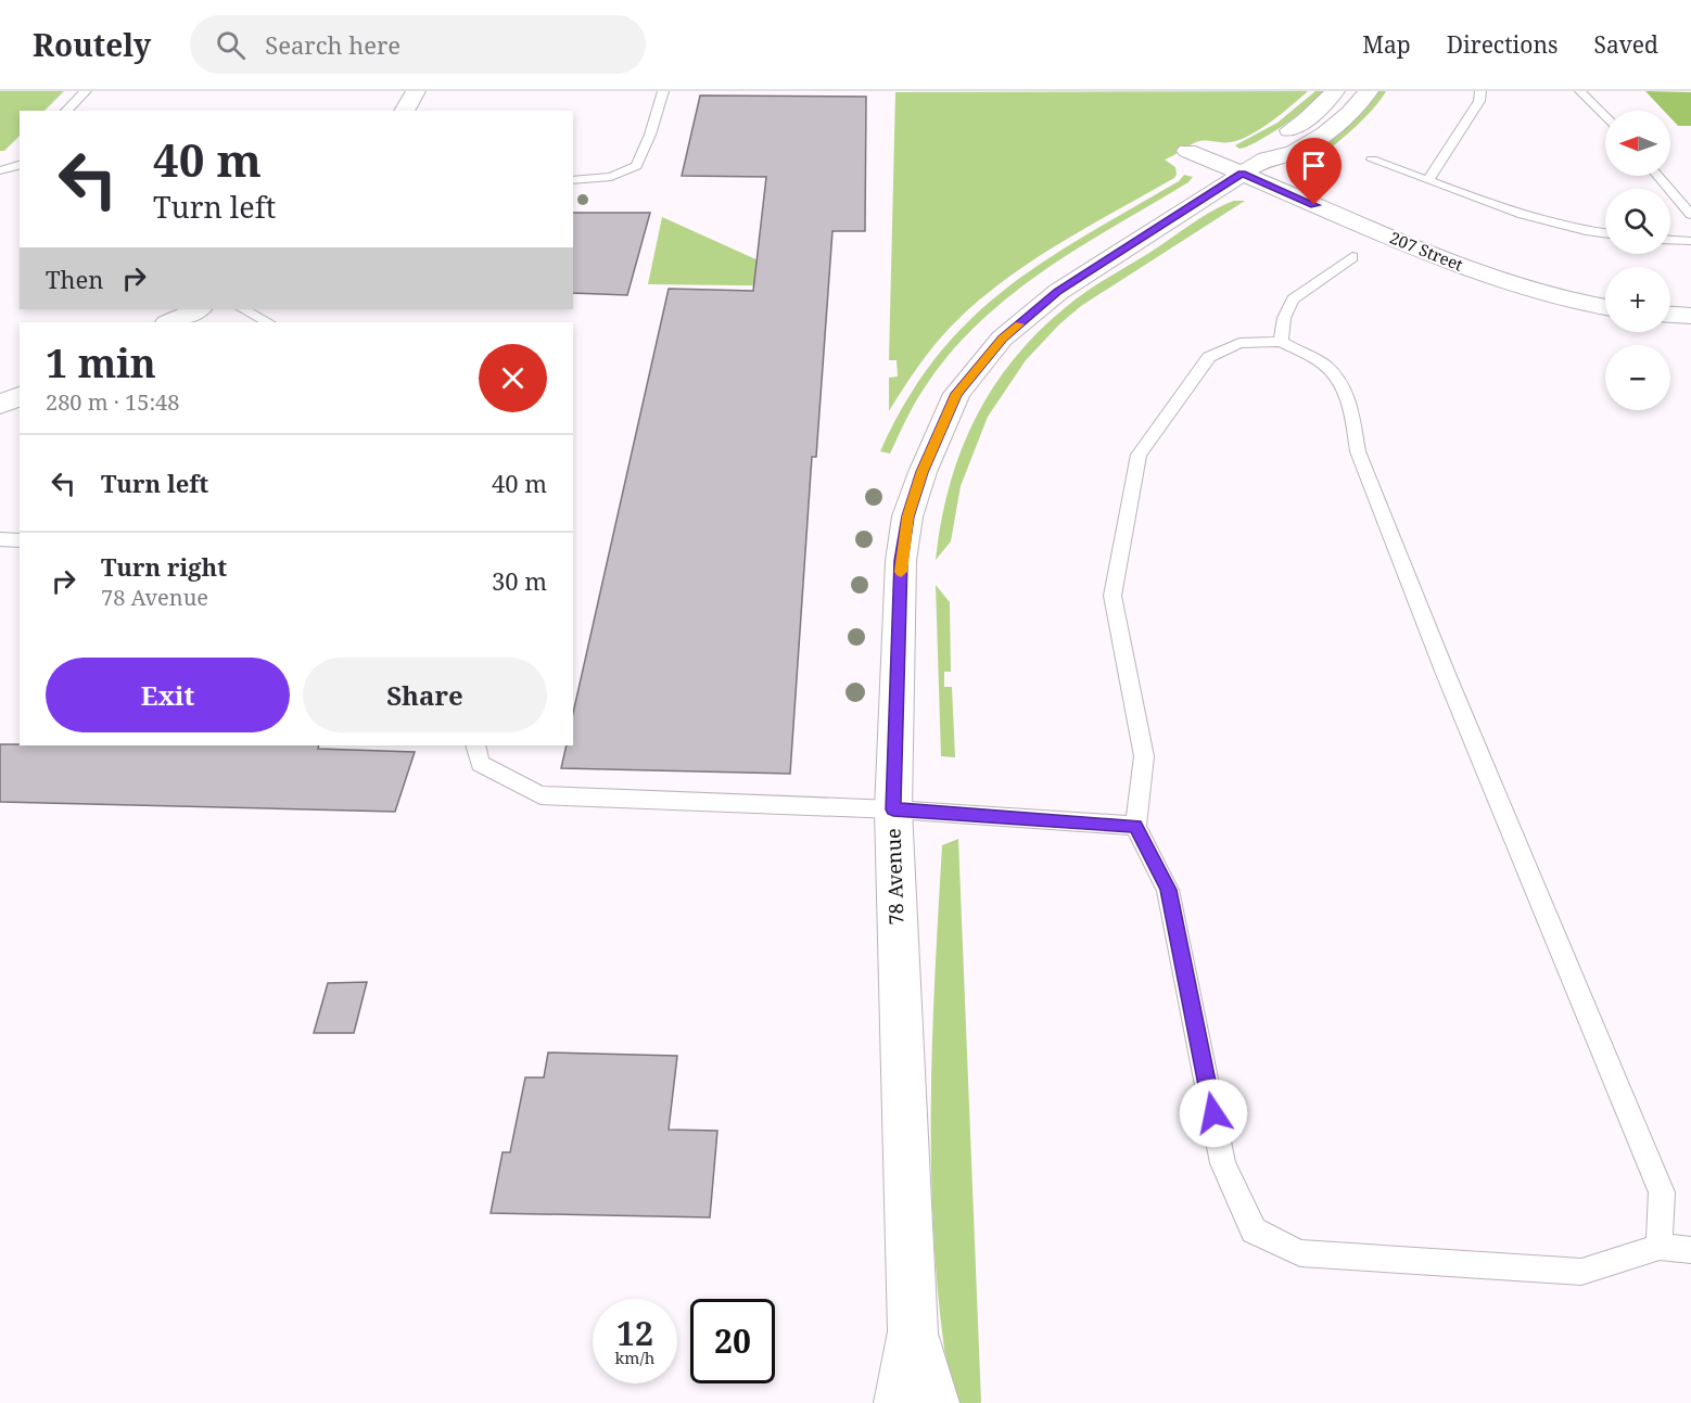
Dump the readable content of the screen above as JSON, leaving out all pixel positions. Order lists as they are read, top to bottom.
{
  "streets": {
    "street": ["207 Street", "78 Avenue"]
  },
  "crossings": [
    ["207 Street", "78 Avenue"]
  ],
  "north": "left",
  "page": {
    "header": "Routely",
    "search": "Search here",
    "nav": ["Map", "Directions", "Saved"],
    "map_buttons": ["+", "−"],
    "turn": ["40 m", "Turn left"],
    "then": "Then",
    "heading": ["1 min", "280 m · 15:48"],
    "list": [
      {
        "name": "Turn left",
        "value": "40 m"
      },
      {
        "name": "Turn right",
        "note": "78 Avenue",
        "value": "30 m"
      }
    ],
    "buttons": ["Exit", "Share"],
    "speed": "12 km/h",
    "limit": "20"
  }
}
